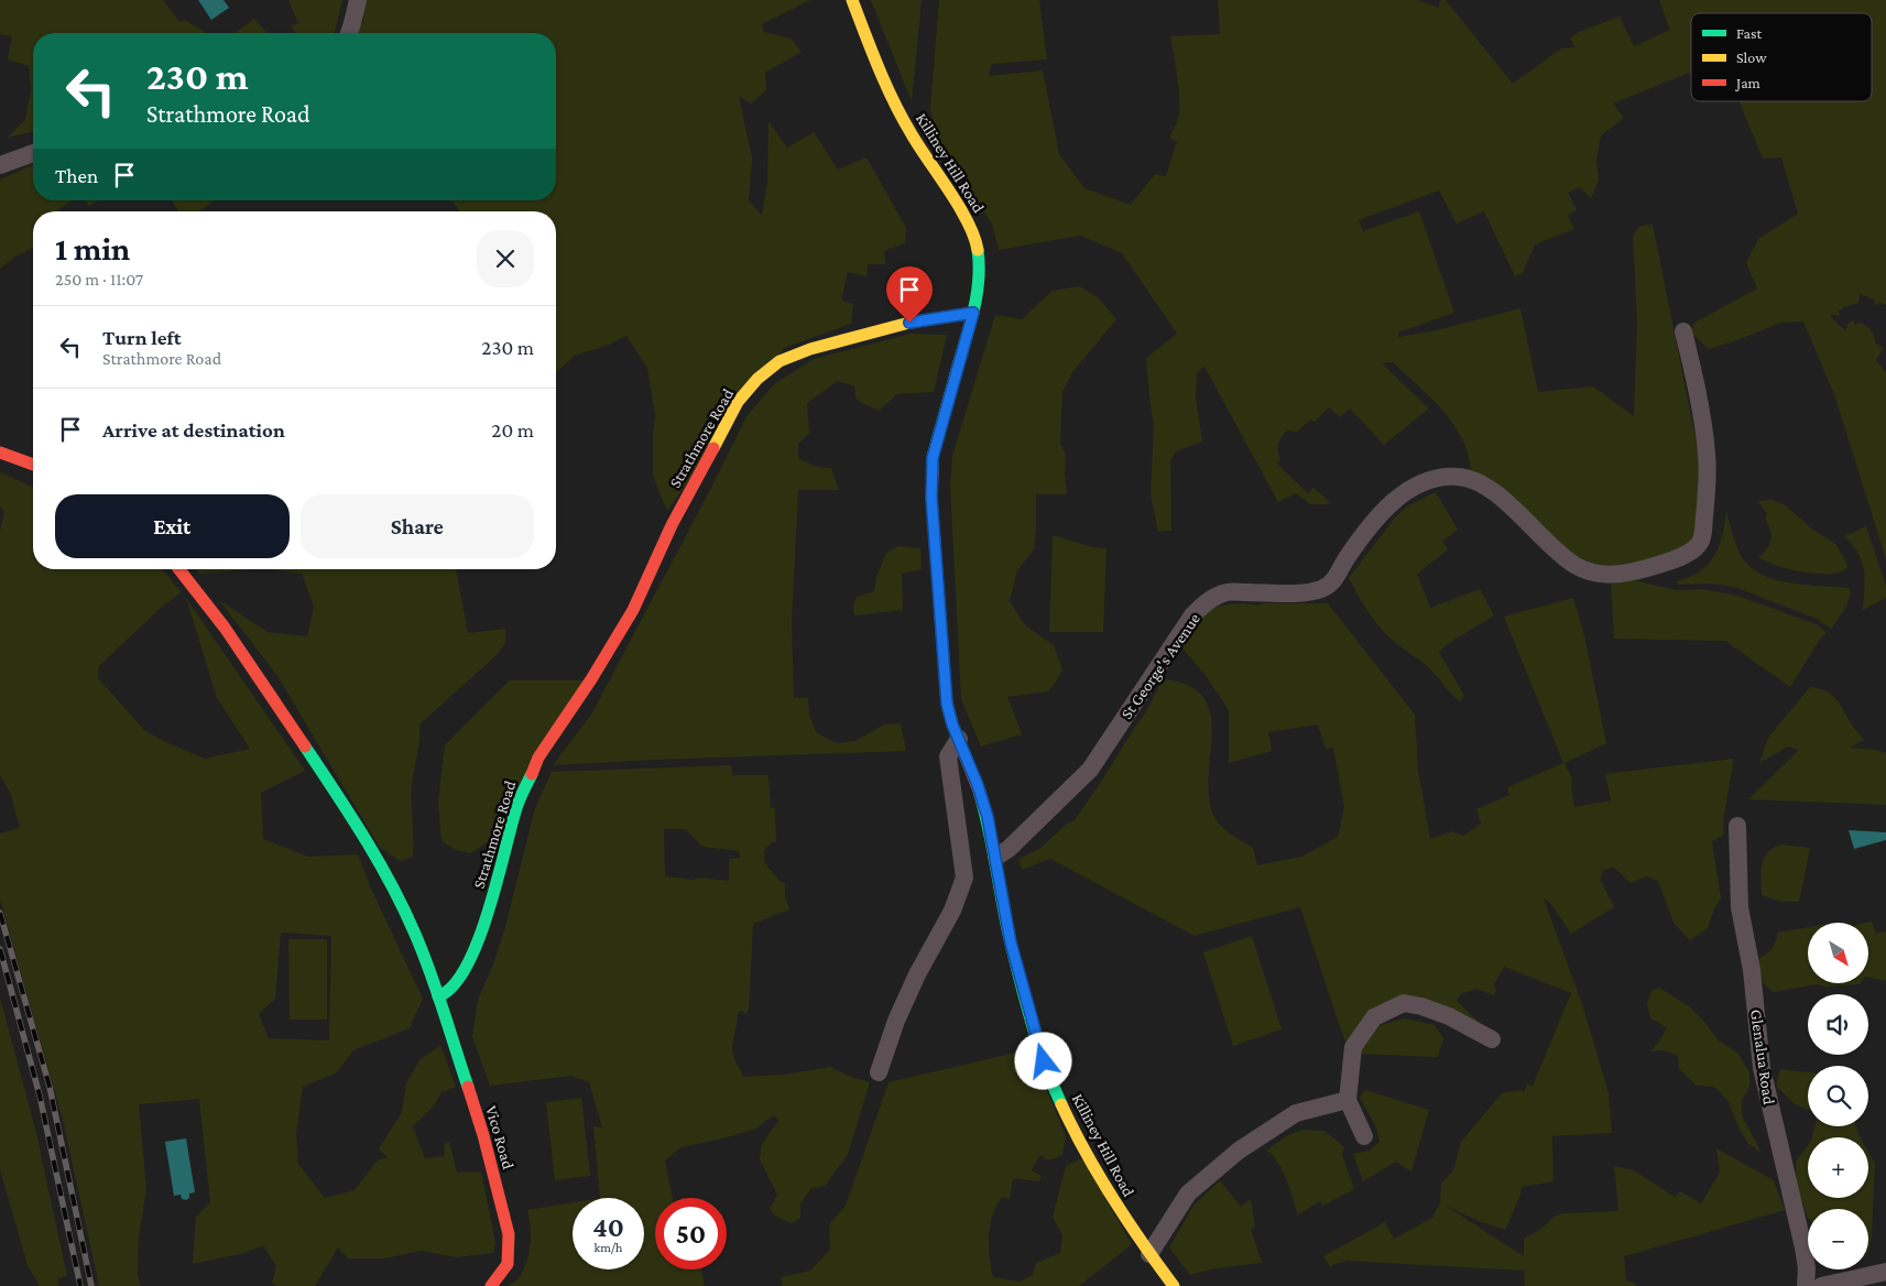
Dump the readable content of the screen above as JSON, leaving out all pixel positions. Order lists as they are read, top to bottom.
{
  "streets": {
    "main road": ["Killiney Hill Road", "Strathmore Road", "Vico Road"],
    "street": ["St George's Avenue", "Glenalua Road"]
  },
  "crossings": [
    ["Killiney Hill Road", "Strathmore Road"],
    ["Killiney Hill Road", "St George's Avenue"],
    ["Strathmore Road", "Vico Road"]
  ],
  "legend": ["Fast", "Slow", "Jam"],
  "north": "bottom right",
  "page": {
    "turn": ["230 m", "Strathmore Road"],
    "then": "Then",
    "heading": ["1 min", "250 m · 11:07"],
    "list": [
      {
        "name": "Turn left",
        "note": "Strathmore Road",
        "value": "230 m"
      },
      {
        "name": "Arrive at destination",
        "value": "20 m"
      }
    ],
    "buttons": ["Exit", "Share"],
    "map_buttons": ["+", "−"],
    "speed": "40 km/h",
    "limit": "50"
  }
}
